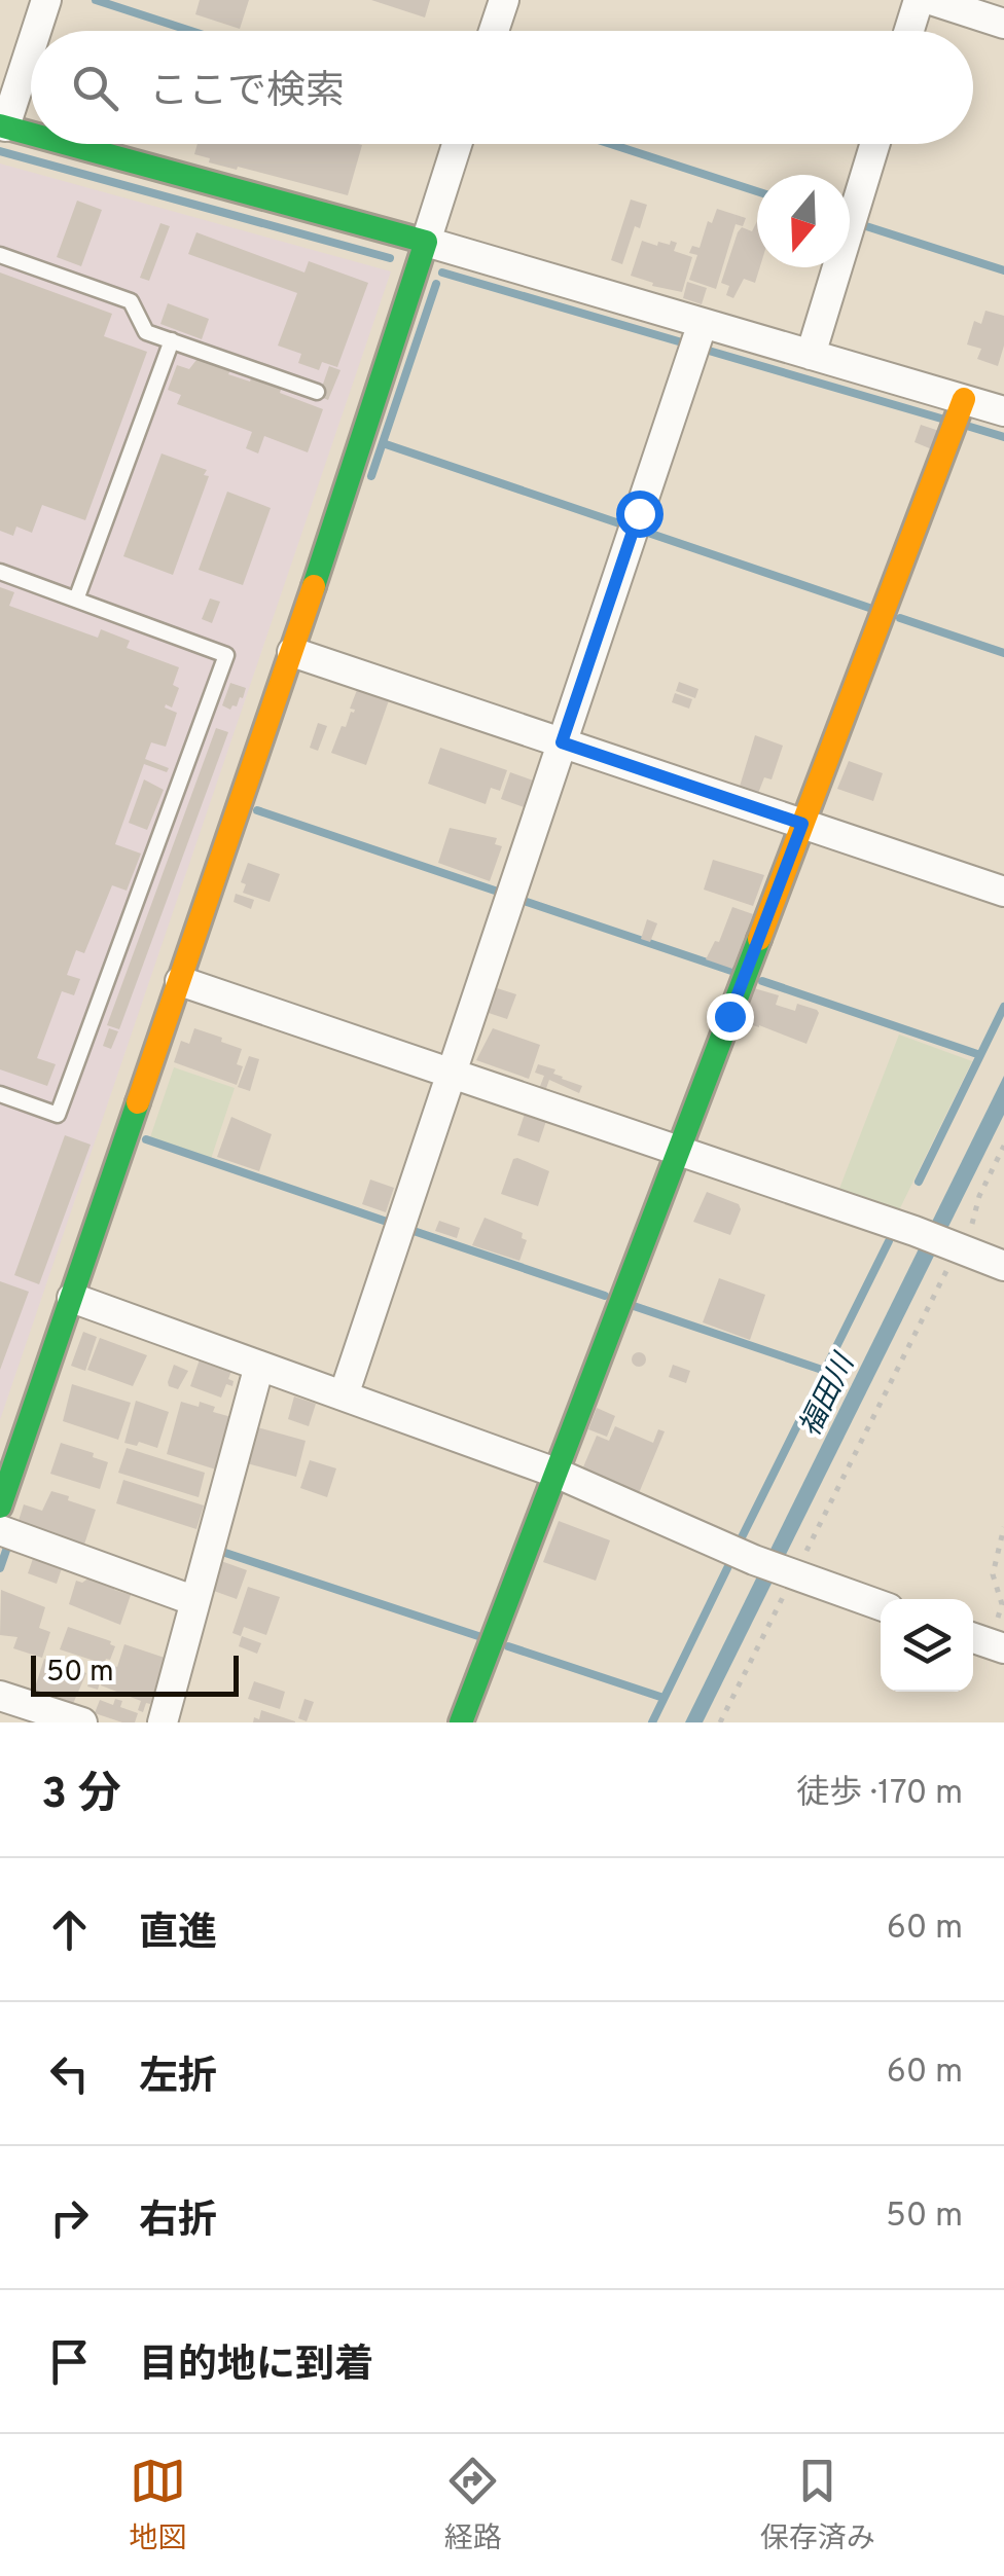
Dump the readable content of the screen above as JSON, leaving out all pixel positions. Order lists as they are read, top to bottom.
{
  "water": ["福田川"],
  "scale_bar": "50 m",
  "north": "bottom",
  "page": {
    "search": "ここで検索",
    "scale": "50 m",
    "heading": ["3 分", "徒歩 · 170 m"],
    "list": [
      ["直進", "60 m"],
      ["左折", "60 m"],
      ["右折", "50 m"],
      "目的地に到着"
    ],
    "nav": ["地図", "経路", "保存済み"]
  }
}
